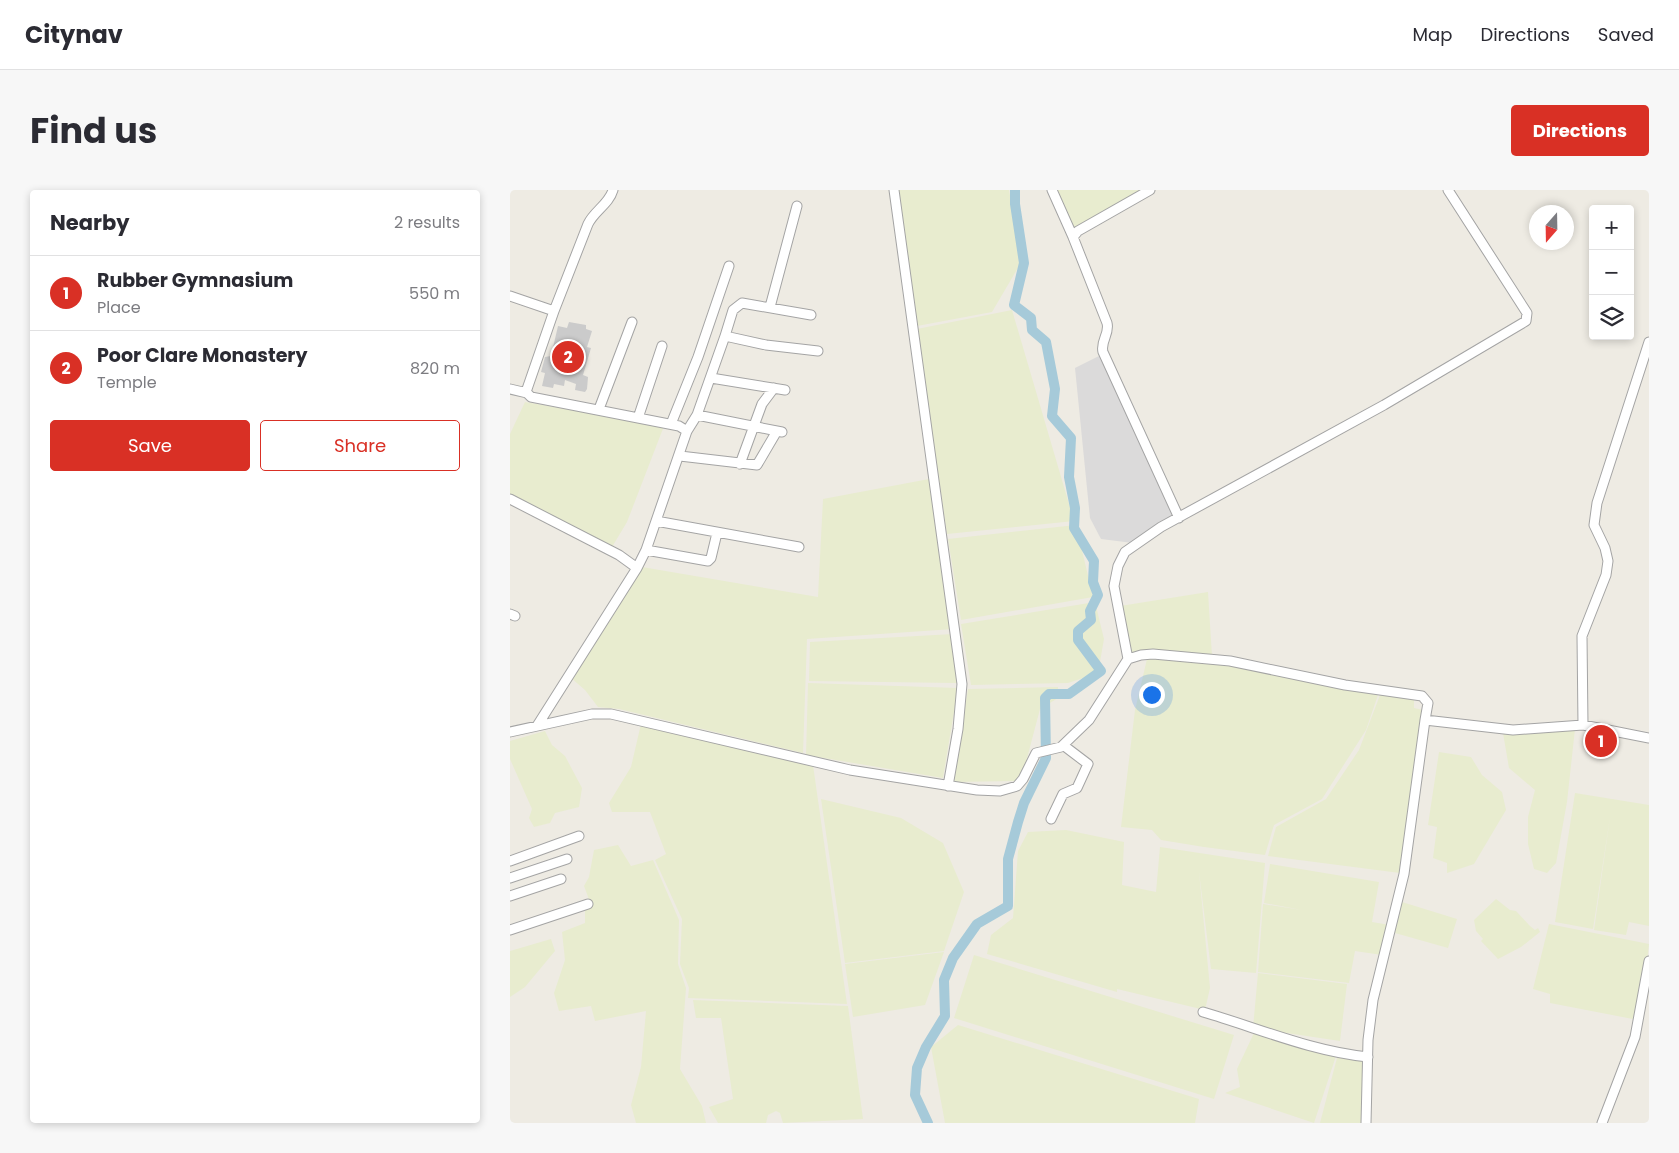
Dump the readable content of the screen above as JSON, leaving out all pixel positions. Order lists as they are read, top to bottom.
{
  "north": "bottom",
  "page": {
    "header": "Citynav",
    "nav": ["Map", "Directions", "Saved"],
    "title": "Find us",
    "buttons": [
      "Directions",
      ["Save", "Share"]
    ],
    "heading": ["Nearby", "2 results"],
    "map_buttons": ["+", "−"],
    "list": [
      {
        "mark": "1",
        "name": "Rubber Gymnasium",
        "note": "Place",
        "value": "550 m"
      },
      {
        "mark": "2",
        "name": "Poor Clare Monastery",
        "note": "Temple",
        "value": "820 m"
      }
    ],
    "pins": ["2", "1"]
  }
}
